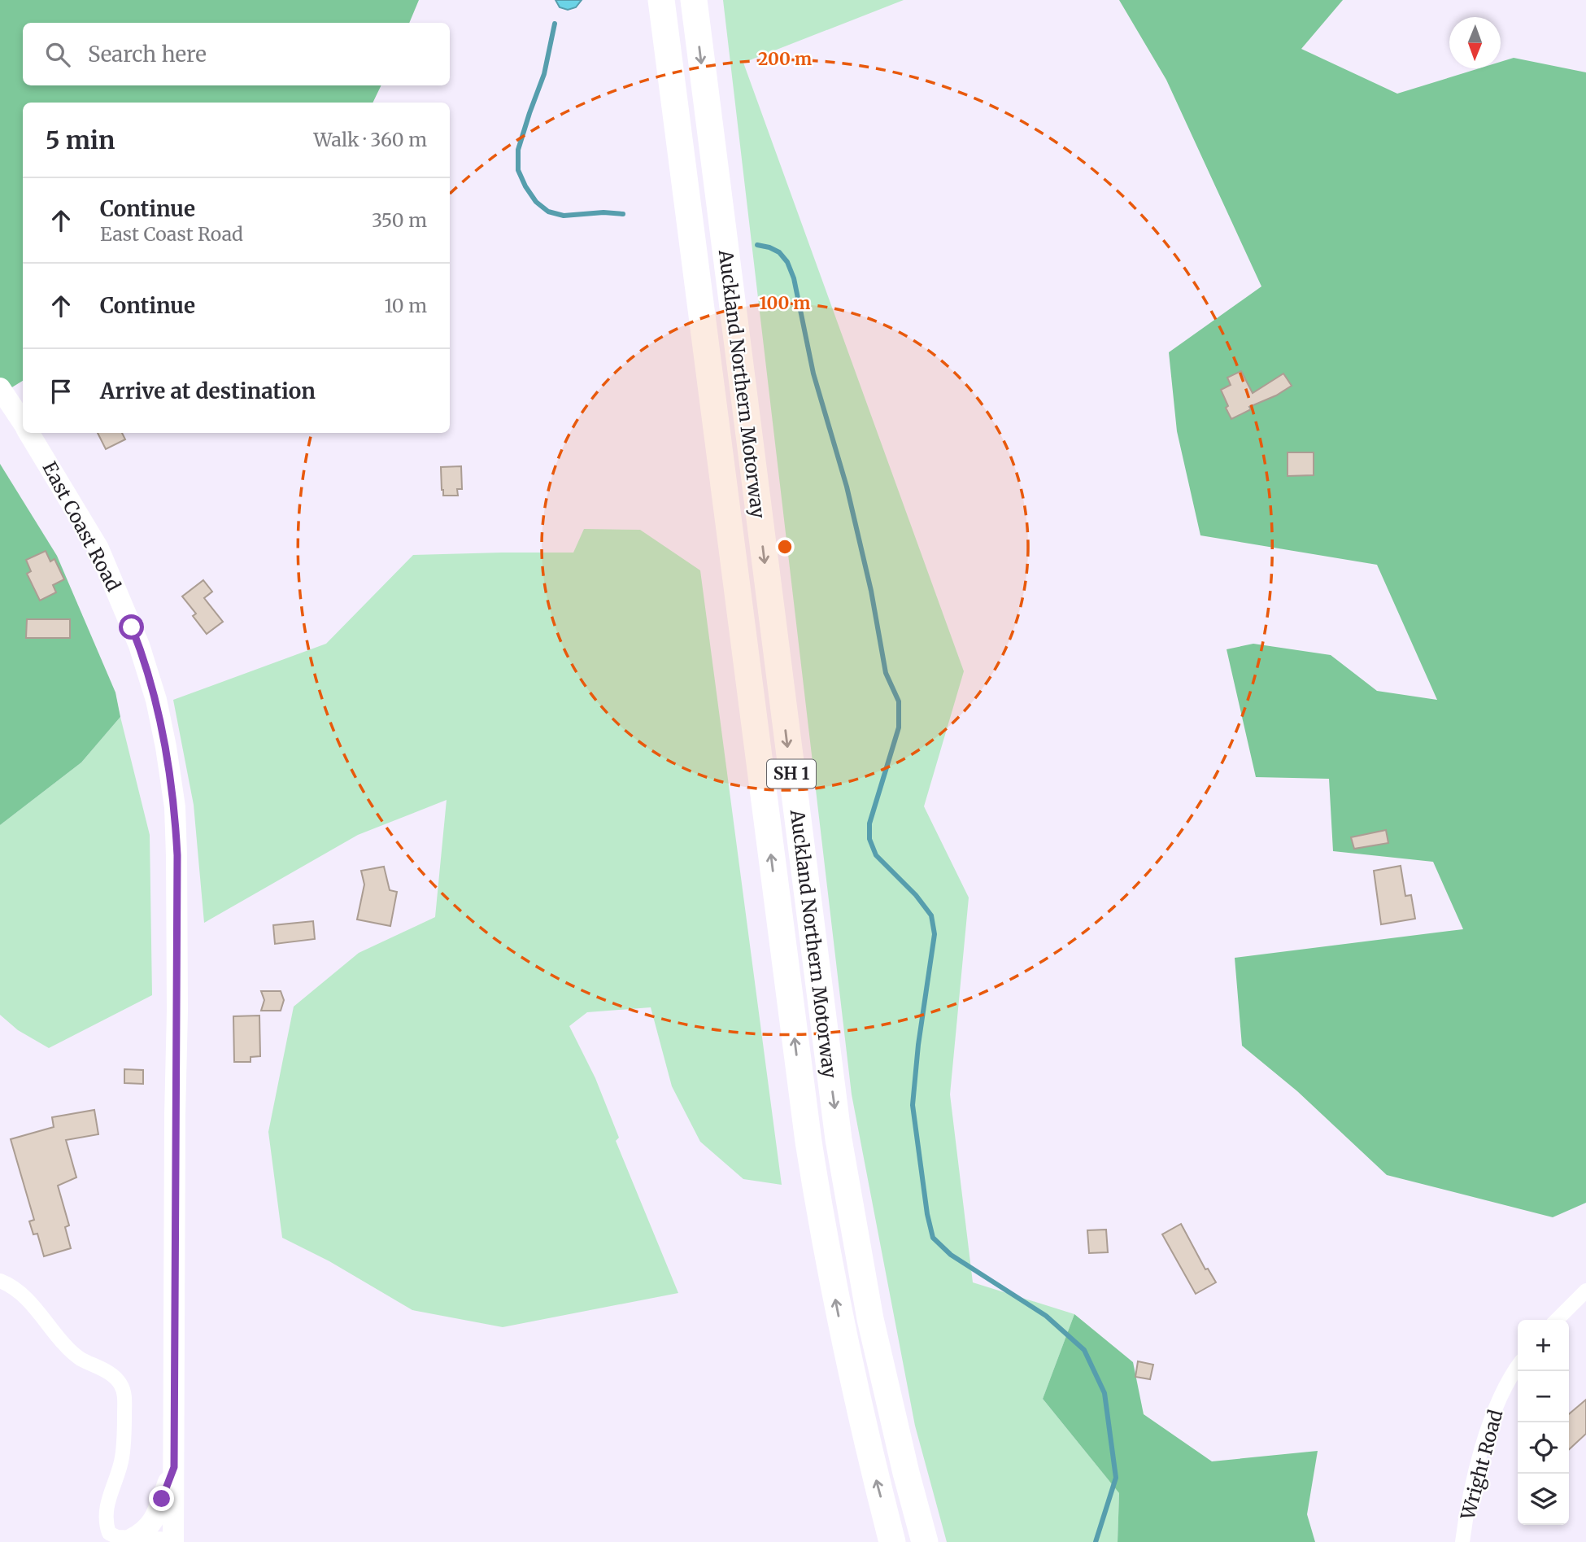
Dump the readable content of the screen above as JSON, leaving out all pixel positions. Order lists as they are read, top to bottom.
{
  "streets": {
    "highway": ["Auckland Northern Motorway", "SH 1"],
    "main road": ["East Coast Road"],
    "street": ["Wright Road"]
  },
  "north": "bottom",
  "page": {
    "search": "Search here",
    "heading": ["5 min", "Walk · 360 m"],
    "list": [
      ["Continue", "East Coast Road", "350 m"],
      ["Continue", "10 m"],
      "Arrive at destination"
    ],
    "map_buttons": ["+", "−"]
  },
  "rings": ["200 m", "100 m"]
}
